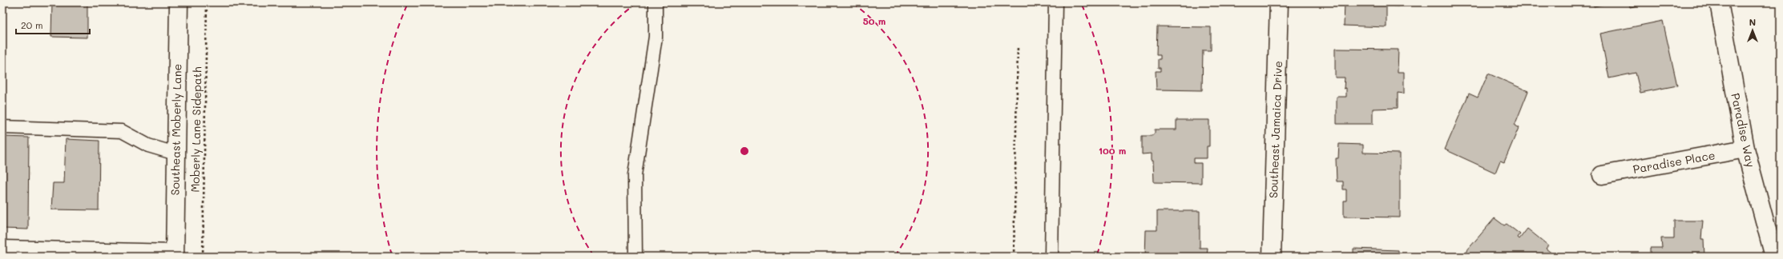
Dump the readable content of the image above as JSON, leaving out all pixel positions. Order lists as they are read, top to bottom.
{
  "streets": {
    "street": [
      "Southeast Moberly Lane",
      "Southeast Jamaica Drive",
      "Paradise Way",
      "Paradise Place"
    ],
    "path": ["Moberly Lane Sidepath"]
  },
  "crossings": [
    ["Paradise Way", "Paradise Place"]
  ],
  "scale_bar": "20 m",
  "north": "top",
  "rings": ["50 m", "100 m"]
}
